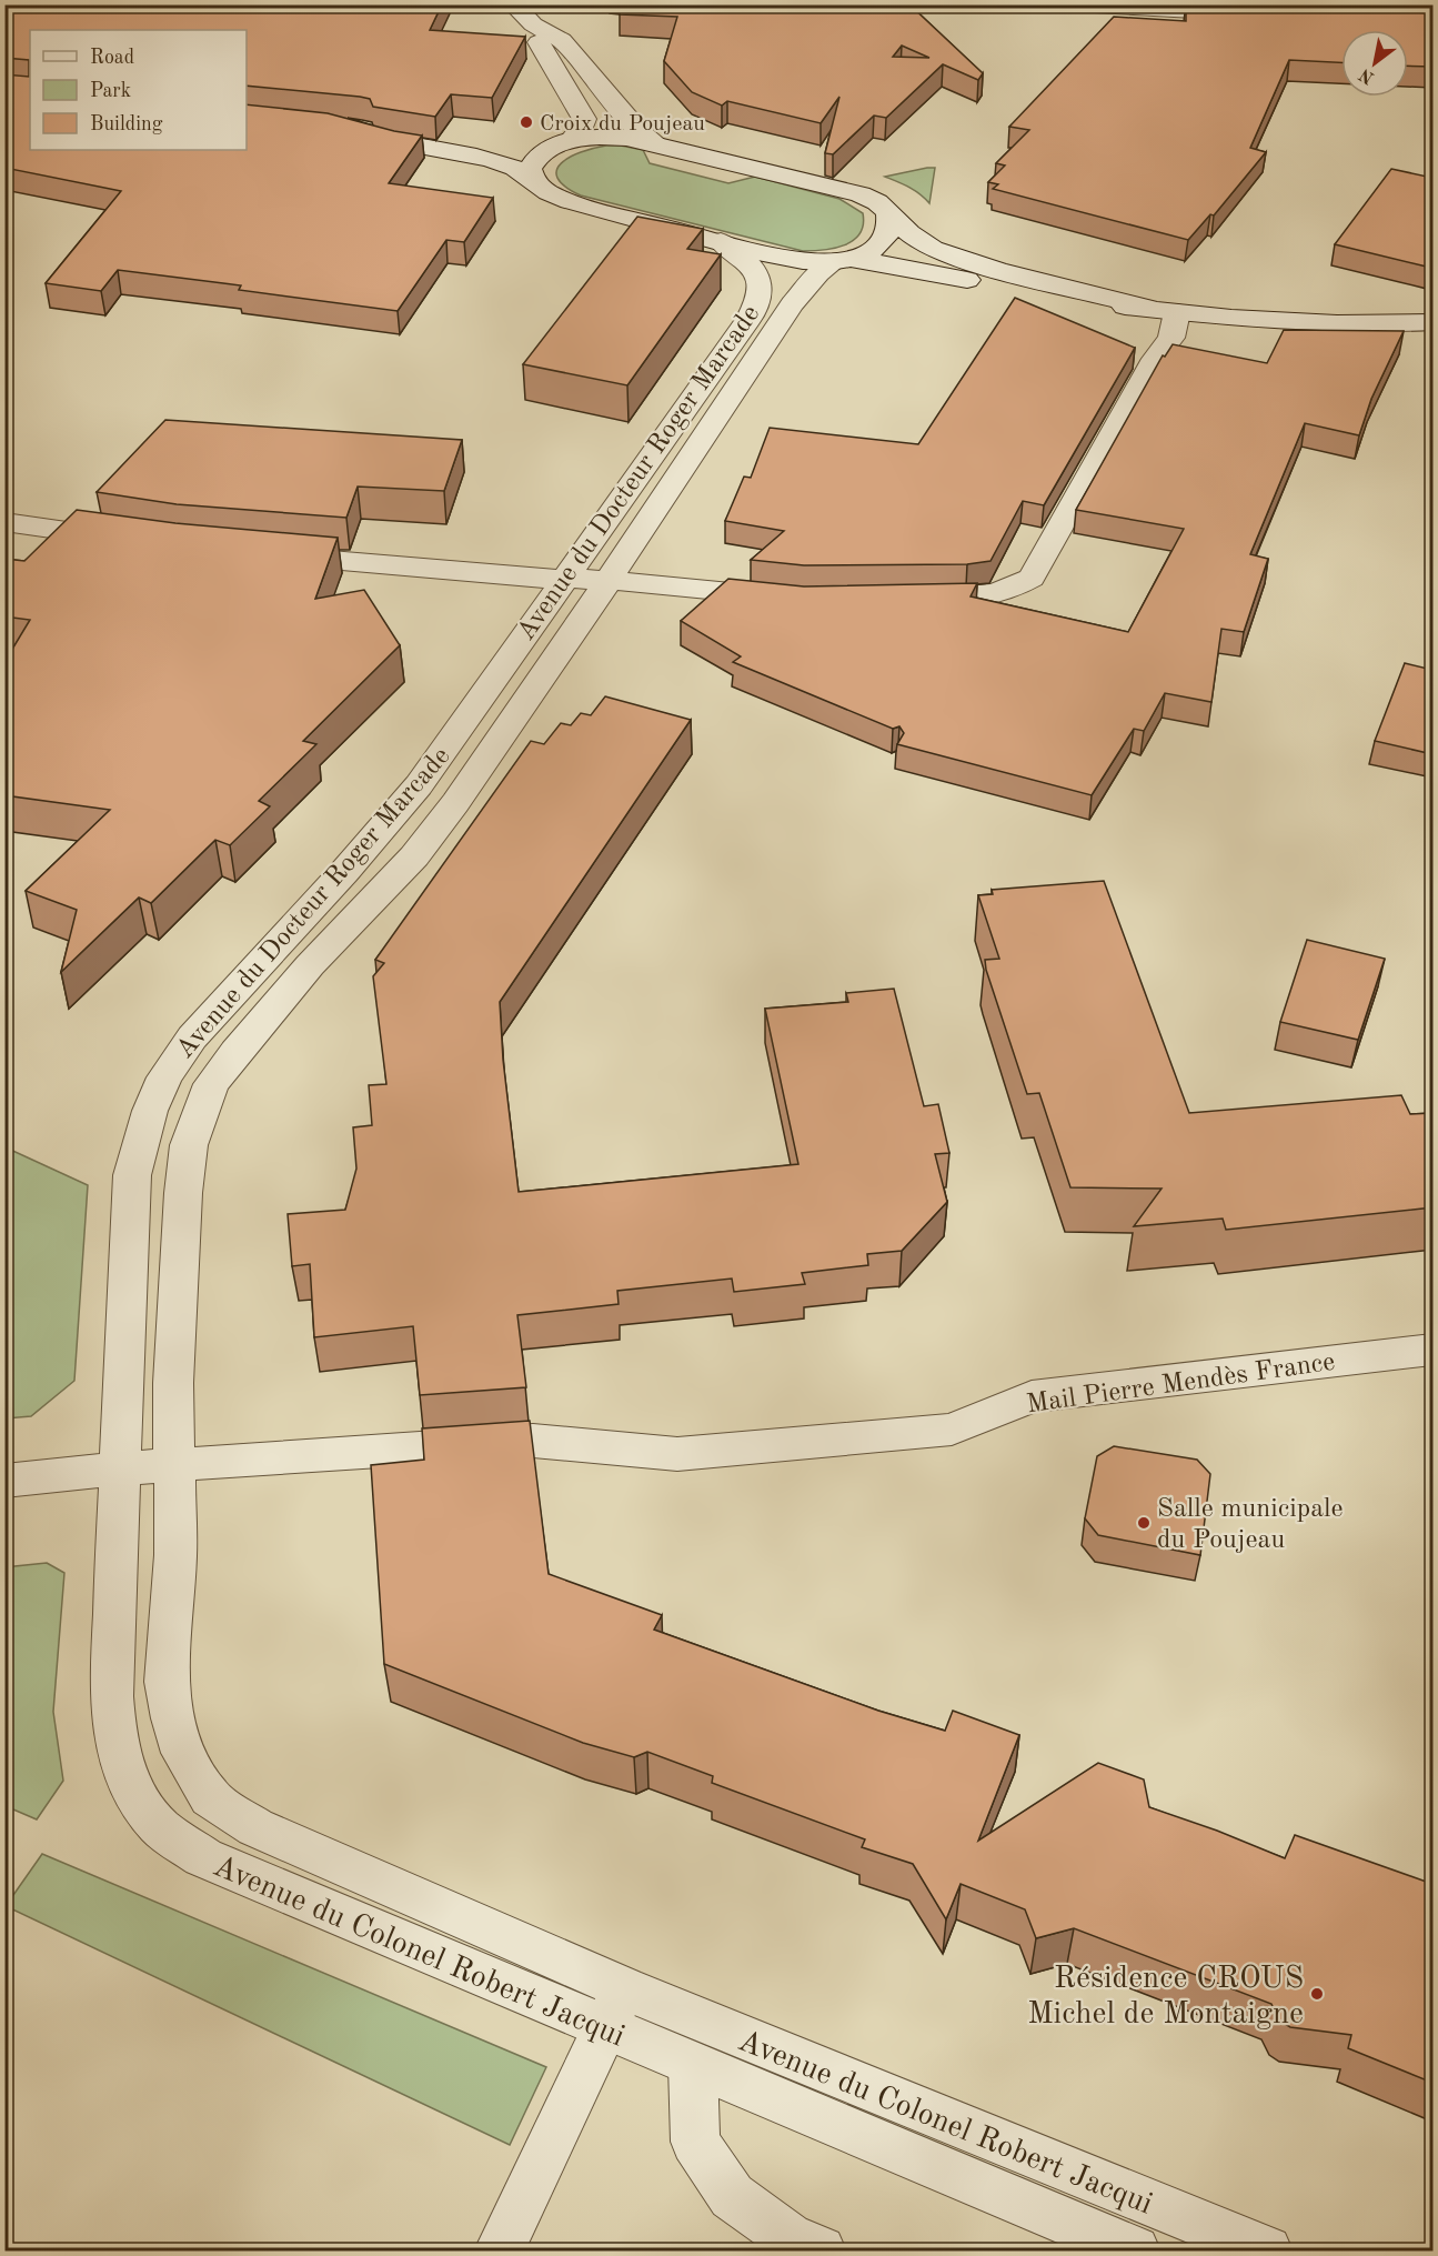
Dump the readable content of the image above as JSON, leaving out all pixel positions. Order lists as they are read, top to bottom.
{
  "streets": {
    "street": ["Avenue du Docteur Roger Marcade", "Mail Pierre Mendès France", "Avenue du Colonel Robert Jacqui"]
  },
  "crossings": [
    ["Avenue du Docteur Roger Marcade", "Mail Pierre Mendès France"],
    ["Avenue du Docteur Roger Marcade", "Avenue du Colonel Robert Jacqui"],
    ["Mail Pierre Mendès France", "Avenue du Colonel Robert Jacqui"]
  ],
  "places": ["Croix du Poujeau", "Salle municipale du Poujeau", "Résidence CROUS Michel de Montaigne"],
  "legend": ["Road", "Park", "Building"],
  "north": "bottom left"
}
